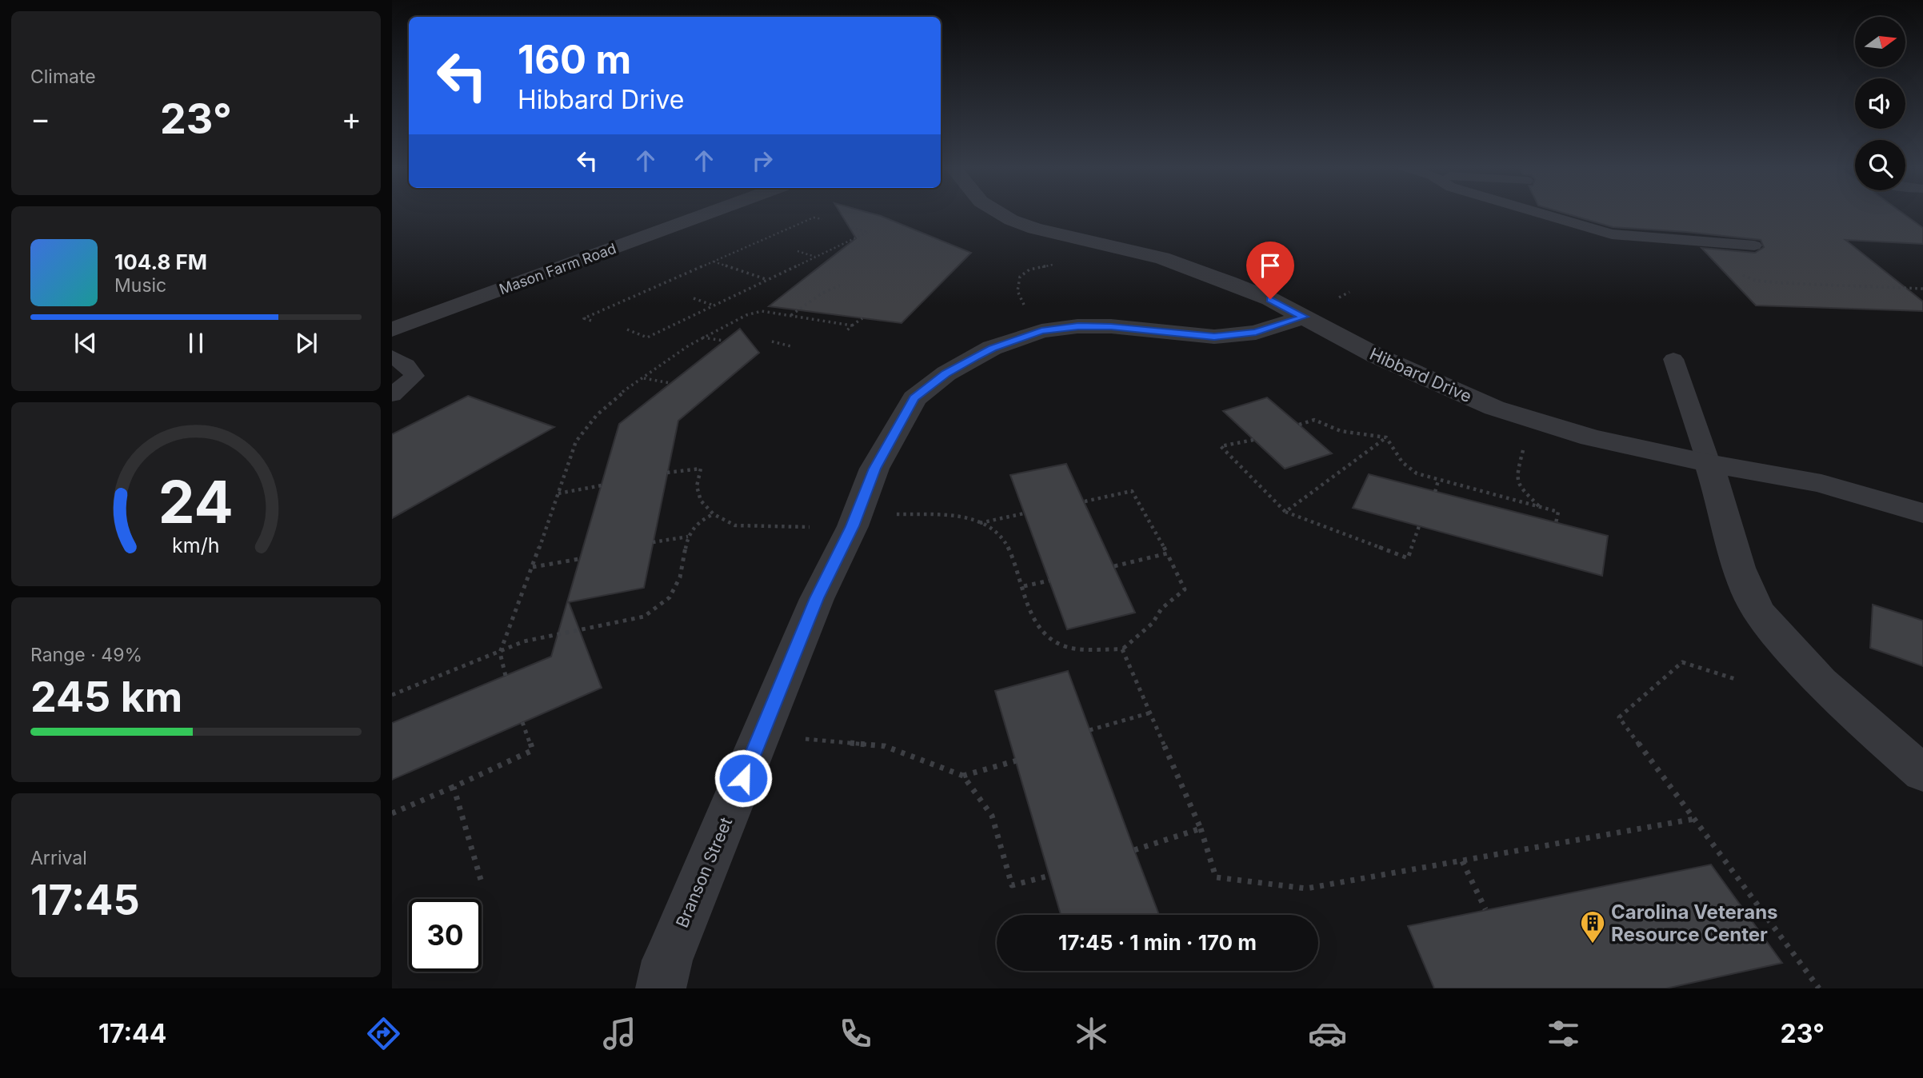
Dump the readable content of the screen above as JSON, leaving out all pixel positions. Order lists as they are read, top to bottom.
{
  "streets": {
    "street": ["Mason Farm Road", "Hibbard Drive", "Branson Street"]
  },
  "crossings": [
    ["Hibbard Drive", "Branson Street"]
  ],
  "places": {
    "building": ["Carolina Veterans Resource Center"]
  },
  "north": "right",
  "page": {
    "tile": [
      "Climate",
      ["Range · 49%", "245 km"],
      ["Arrival", "17:45"]
    ],
    "turn": ["160 m", "Hibbard Drive"],
    "heat": ["−", "23°", "+"],
    "song": ["104.8 FM", "Music"],
    "limit": "30",
    "trip": "17:45 · 1 min · 170 m",
    "tabs": ["17:44", "23°"],
    "gauge": ["24", "km/h"]
  }
}
